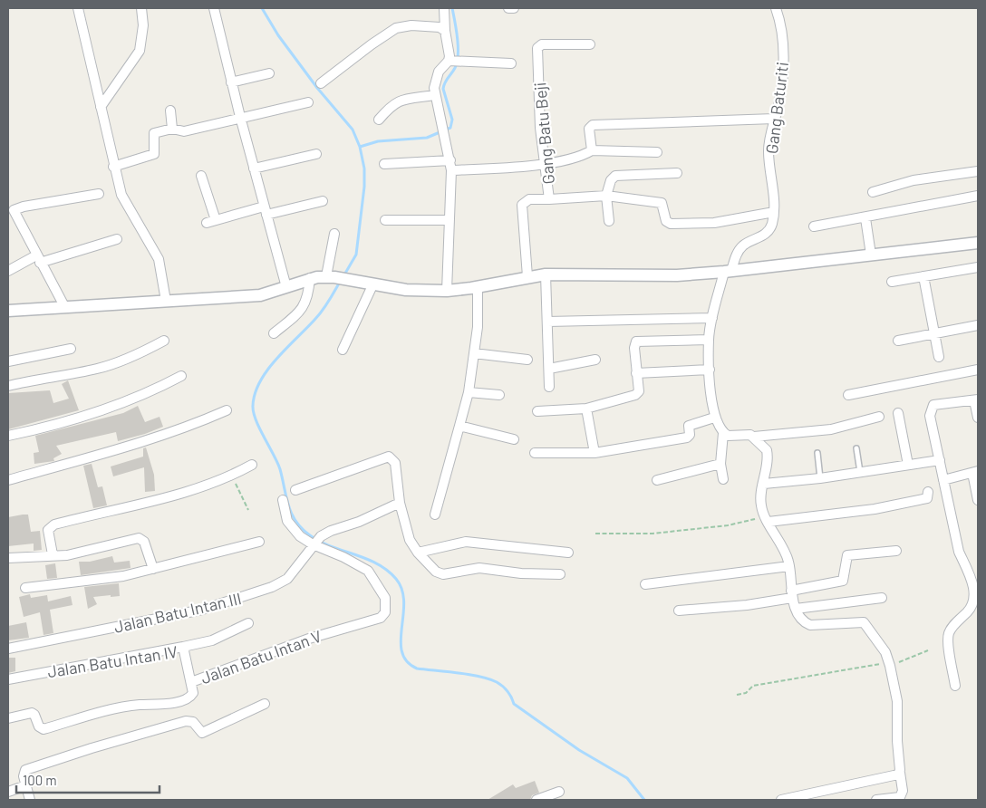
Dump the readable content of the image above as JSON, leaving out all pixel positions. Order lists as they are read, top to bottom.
{
  "streets": {
    "street": [
      "Gang Baturiti",
      "Gang Batu Beji",
      "Jalan Batu Intan III",
      "Jalan Batu Intan V",
      "Jalan Batu Intan IV"
    ]
  },
  "crossings": [
    ["Jalan Batu Intan III", "Jalan Batu Intan V"],
    ["Jalan Batu Intan V", "Jalan Batu Intan IV"]
  ],
  "scale_bar": "100 m"
}
